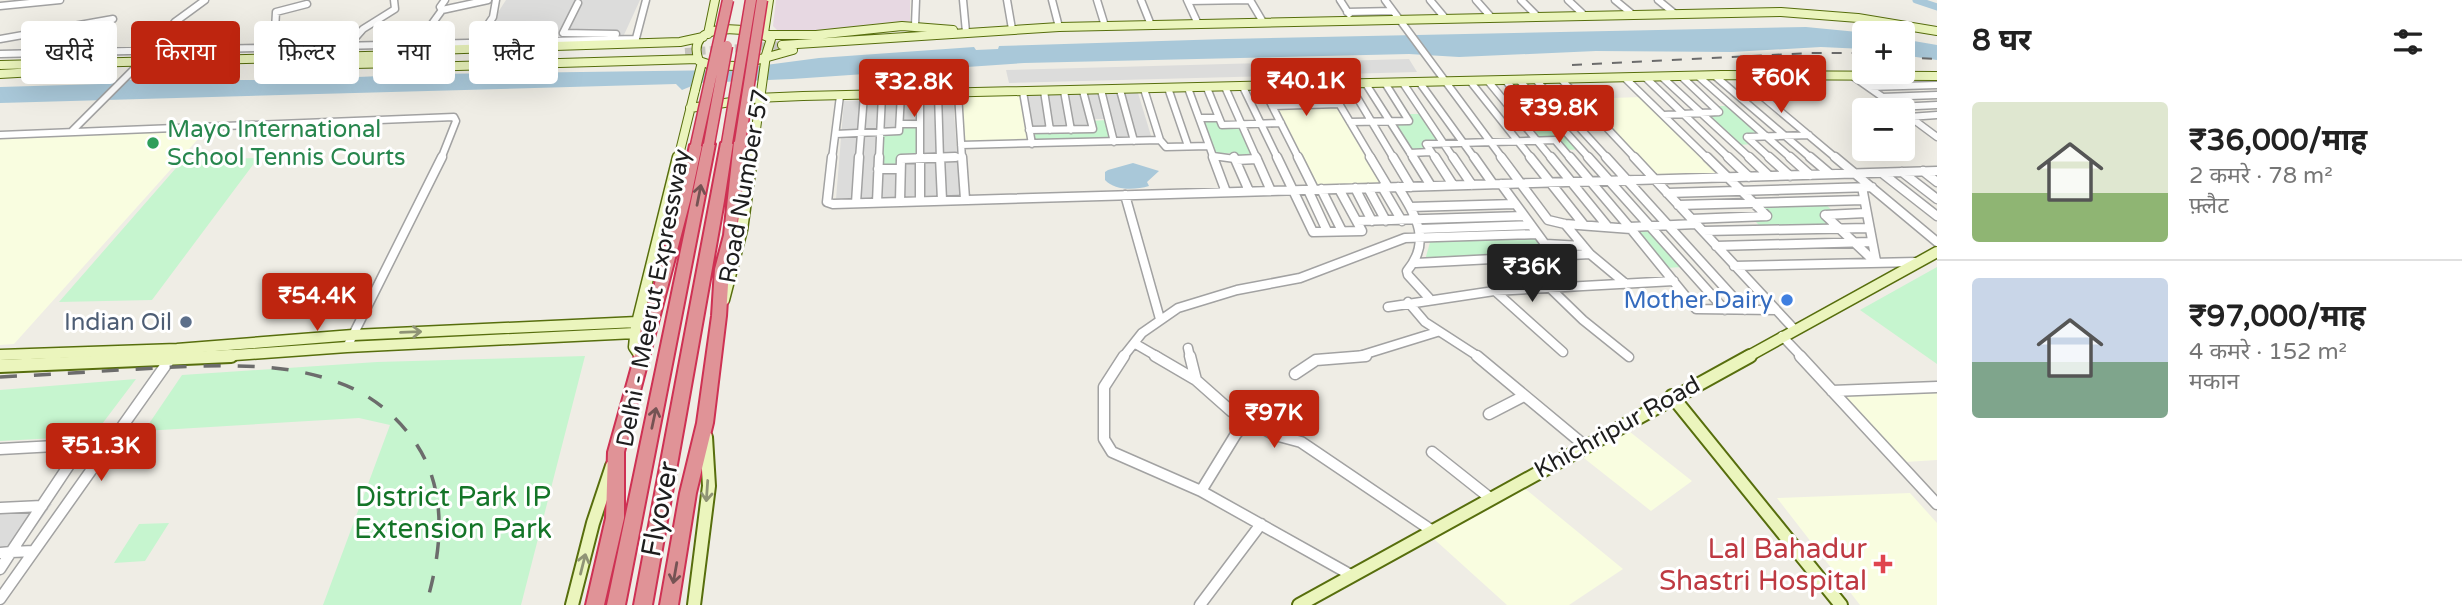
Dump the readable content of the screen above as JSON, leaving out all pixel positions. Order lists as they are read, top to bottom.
{
  "streets": {
    "highway": ["Delhi - Meerut Expressway", "Flyover"],
    "street": ["Road Number 57", "Khichripur Road"]
  },
  "crossings": [
    ["Road Number 57", "Flyover"],
    ["Delhi - Meerut Expressway", "Flyover"]
  ],
  "parks": ["District Park IP Extension Park"],
  "places": {
    "other": ["Mayo International School Tennis Courts", "Mother Dairy", "Indian Oil"],
    "health": ["Lal Bahadur Shastri Hospital"]
  },
  "page": {
    "heading": "8 घर",
    "map_buttons": ["+", "−"],
    "chip": [
      "खरीदें",
      "किराया",
      "फ़िल्टर",
      "नया",
      "फ़्लैट"
    ],
    "price": [
      "₹60K",
      "₹40.1K",
      "₹32.8K",
      "₹39.8K",
      "₹36K",
      "₹54.4K",
      "₹97K",
      "₹51.3K"
    ],
    "list": [
      {
        "name": "₹36,000/माह",
        "note": "2 कमरे · 78 m² · फ़्लैट"
      },
      {
        "name": "₹97,000/माह",
        "note": "4 कमरे · 152 m² · मकान"
      }
    ]
  }
}
